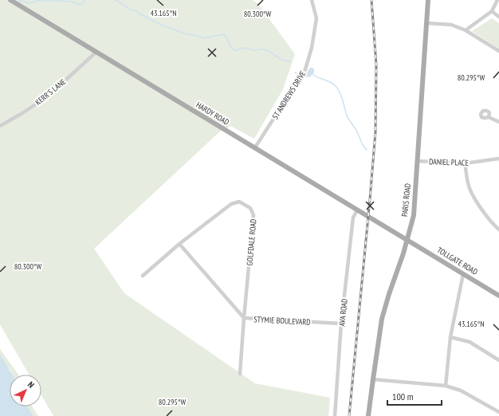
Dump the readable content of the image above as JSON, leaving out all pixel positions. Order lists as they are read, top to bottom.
{
  "streets": {
    "main road": ["HARDY ROAD", "PARIS ROAD", "TOLLGATE ROAD"],
    "street": [
      "KERR'S LANE",
      "ST ANDREWS DRIVE",
      "DANIEL PLACE",
      "GOLFDALE ROAD",
      "AVA ROAD",
      "STYMIE BOULEVARD"
    ]
  },
  "crossings": [
    ["KERR'S LANE", "HARDY ROAD"],
    ["ST ANDREWS DRIVE", "HARDY ROAD"],
    ["HARDY ROAD", "PARIS ROAD"],
    ["HARDY ROAD", "TOLLGATE ROAD"],
    ["HARDY ROAD", "AVA ROAD"],
    ["DANIEL PLACE", "PARIS ROAD"],
    ["PARIS ROAD", "TOLLGATE ROAD"],
    ["GOLFDALE ROAD", "STYMIE BOULEVARD"],
    ["AVA ROAD", "STYMIE BOULEVARD"]
  ],
  "scale_bar": "100 m",
  "north": "top right",
  "coordinates": ["43.165°N", "80.300°W", "80.295°W"]
}
